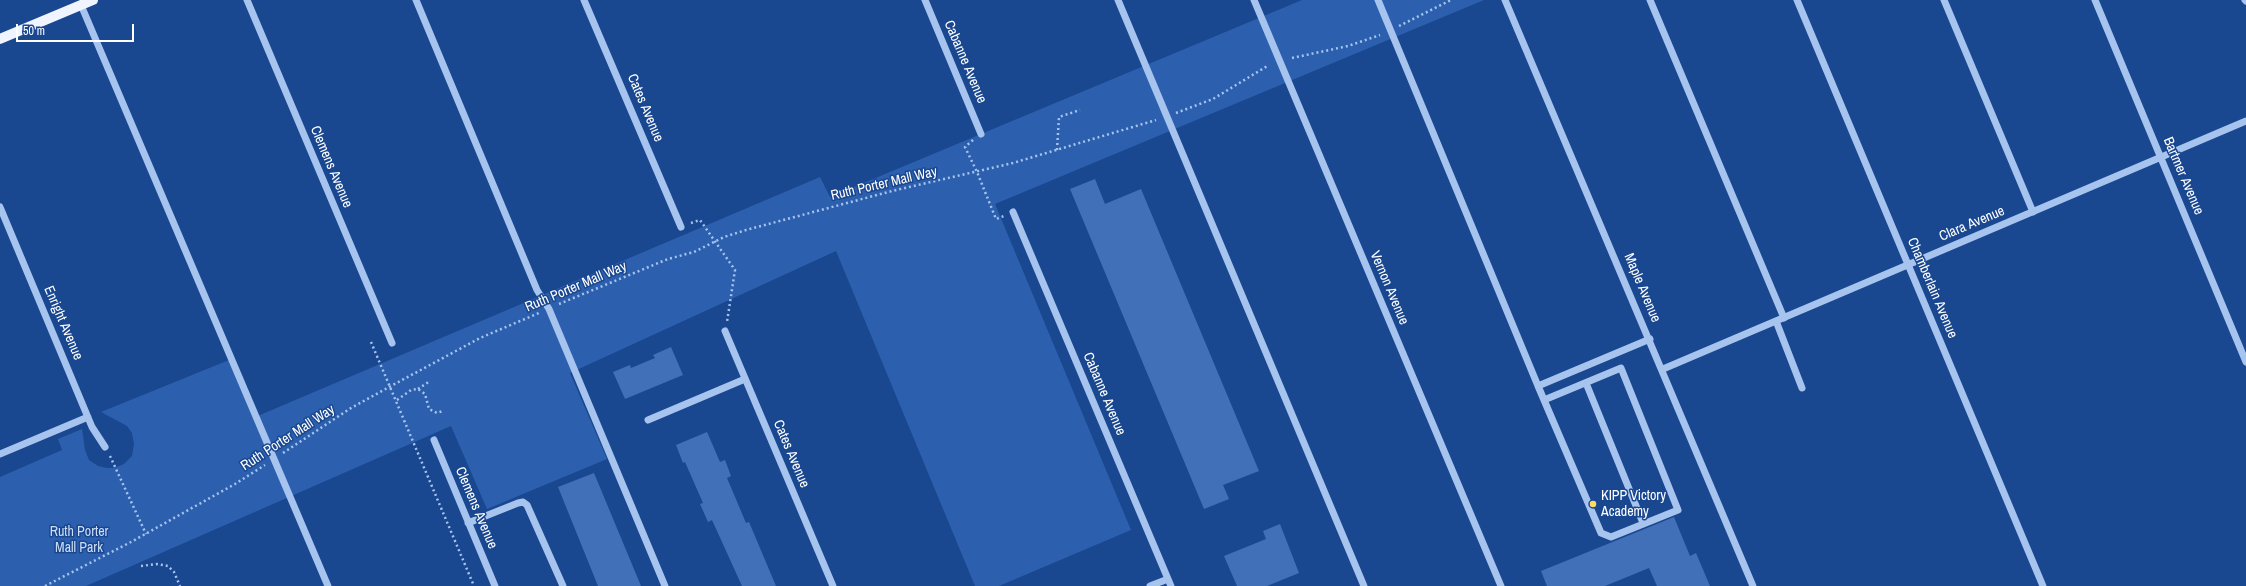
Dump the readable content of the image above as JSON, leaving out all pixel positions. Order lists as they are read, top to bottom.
{
  "streets": {
    "street": [
      "Cabanne Avenue",
      "Cates Avenue",
      "Clemens Avenue",
      "Bartmer Avenue",
      "Clara Avenue",
      "Vernon Avenue",
      "Maple Avenue",
      "Chamberlain Avenue",
      "Enright Avenue"
    ],
    "path": ["Ruth Porter Mall Way"]
  },
  "crossings": [
    ["Bartmer Avenue", "Clara Avenue"],
    ["Clara Avenue", "Maple Avenue"],
    ["Clara Avenue", "Chamberlain Avenue"]
  ],
  "parks": ["Ruth Porter Mall Park"],
  "places": ["KIPP Victory Academy"],
  "scale_bar": "50 m"
}
